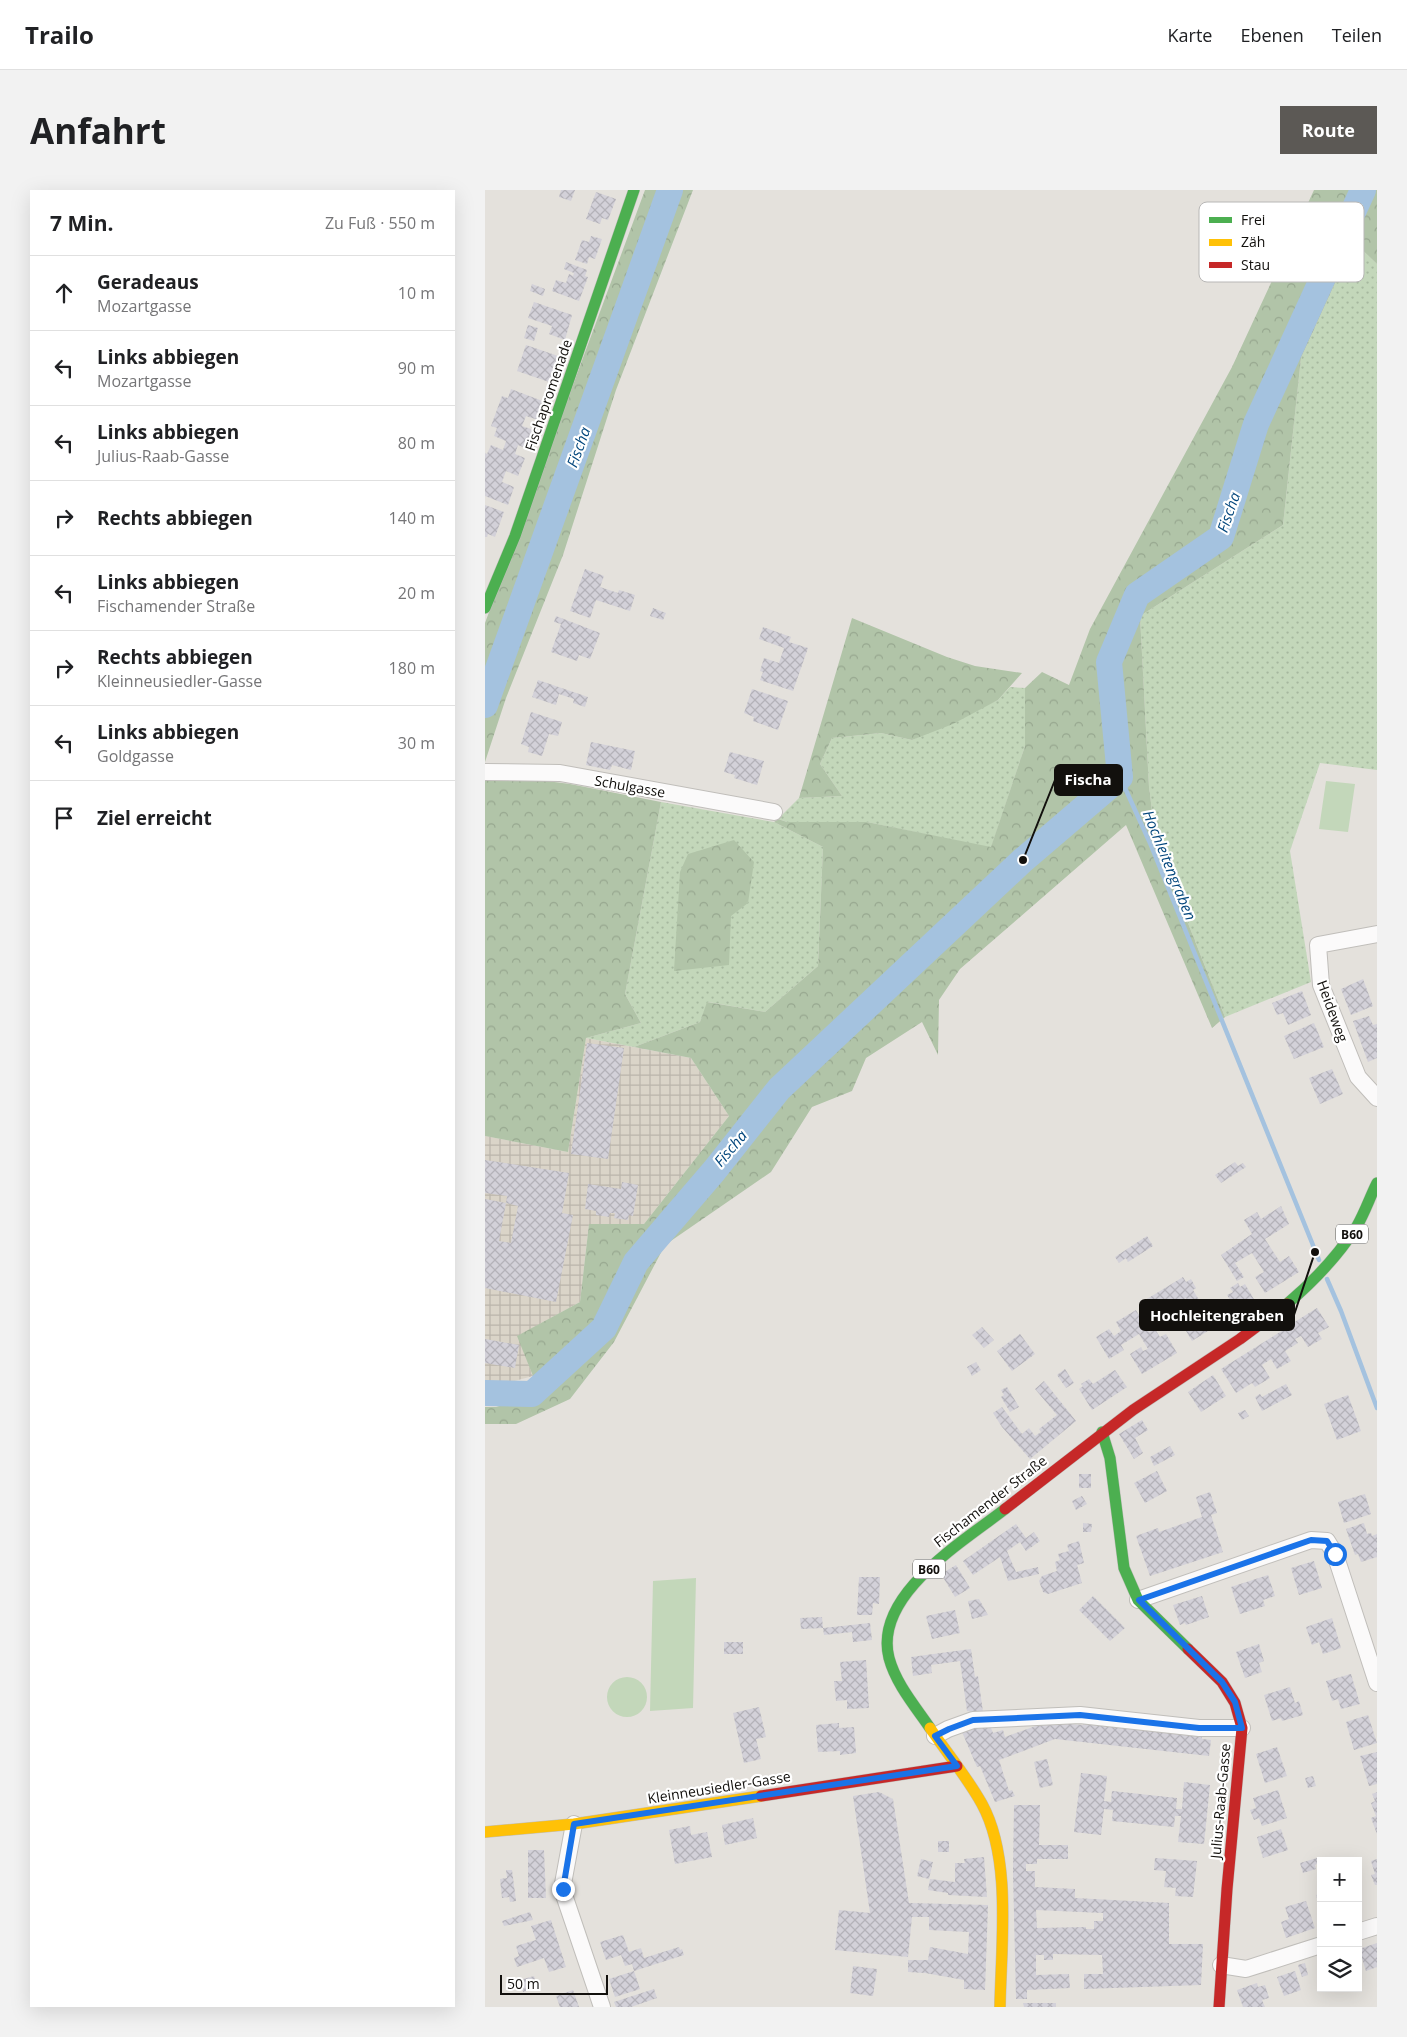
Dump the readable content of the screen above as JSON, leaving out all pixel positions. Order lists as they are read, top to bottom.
{
  "streets": {
    "street": [
      "Fischapromenade",
      "Schulgasse",
      "Heideweg",
      "B60",
      "Fischamender Straße",
      "Kleinneusiedler-Gasse",
      "Julius-Raab-Gasse"
    ]
  },
  "crossings": [
    ["Fischamender Straße", "Kleinneusiedler-Gasse"],
    ["Fischamender Straße", "Julius-Raab-Gasse"]
  ],
  "water": ["Fischa", "Hochleitengraben"],
  "places": ["Fischa", "Hochleitengraben"],
  "legend": ["Frei", "Zäh", "Stau"],
  "scale_bar": "50 m",
  "page": {
    "header": "Trailo",
    "nav": ["Karte", "Ebenen", "Teilen"],
    "buttons": "Route",
    "title": "Anfahrt",
    "heading": ["7 Min.", "Zu Fuß · 550 m"],
    "list": [
      ["Geradeaus", "Mozartgasse", "10 m"],
      ["Links abbiegen", "Mozartgasse", "90 m"],
      ["Links abbiegen", "Julius-Raab-Gasse", "80 m"],
      ["Rechts abbiegen", "140 m"],
      ["Links abbiegen", "Fischamender Straße", "20 m"],
      ["Rechts abbiegen", "Kleinneusiedler-Gasse", "180 m"],
      ["Links abbiegen", "Goldgasse", "30 m"],
      "Ziel erreicht"
    ],
    "map_buttons": ["+", "−"],
    "scale": "50 m"
  }
}
